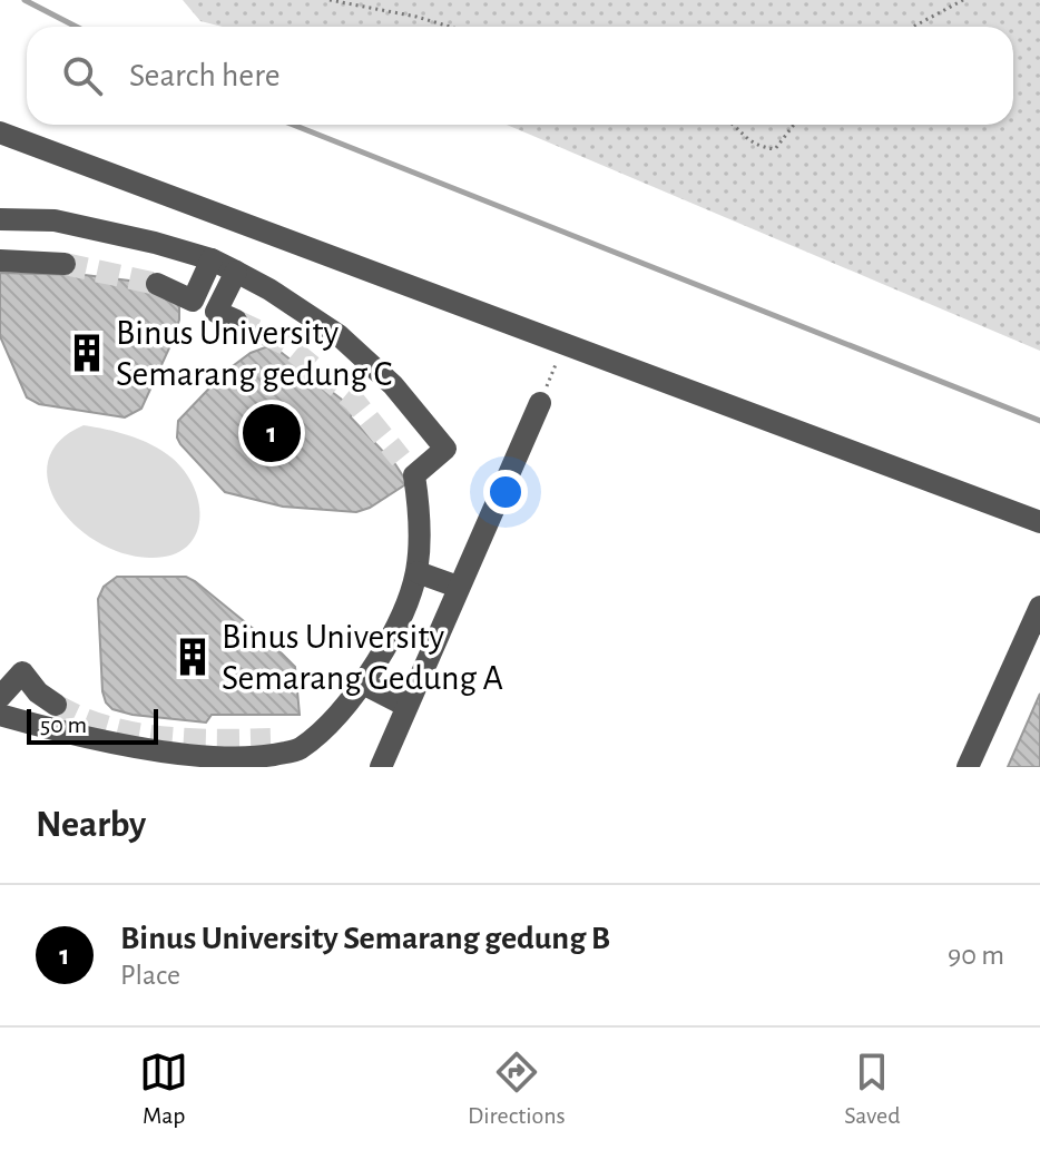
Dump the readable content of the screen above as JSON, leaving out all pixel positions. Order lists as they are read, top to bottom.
{
  "places": {
    "building": ["Binus University Semarang gedung C", "Binus University Semarang Gedung A"]
  },
  "scale_bar": "50 m",
  "page": {
    "search": "Search here",
    "pins": "1",
    "scale": "50 m",
    "heading": "Nearby",
    "list": [
      {
        "mark": "1",
        "name": "Binus University Semarang gedung B",
        "note": "Place",
        "value": "90 m"
      }
    ],
    "nav": ["Map", "Directions", "Saved"]
  }
}
